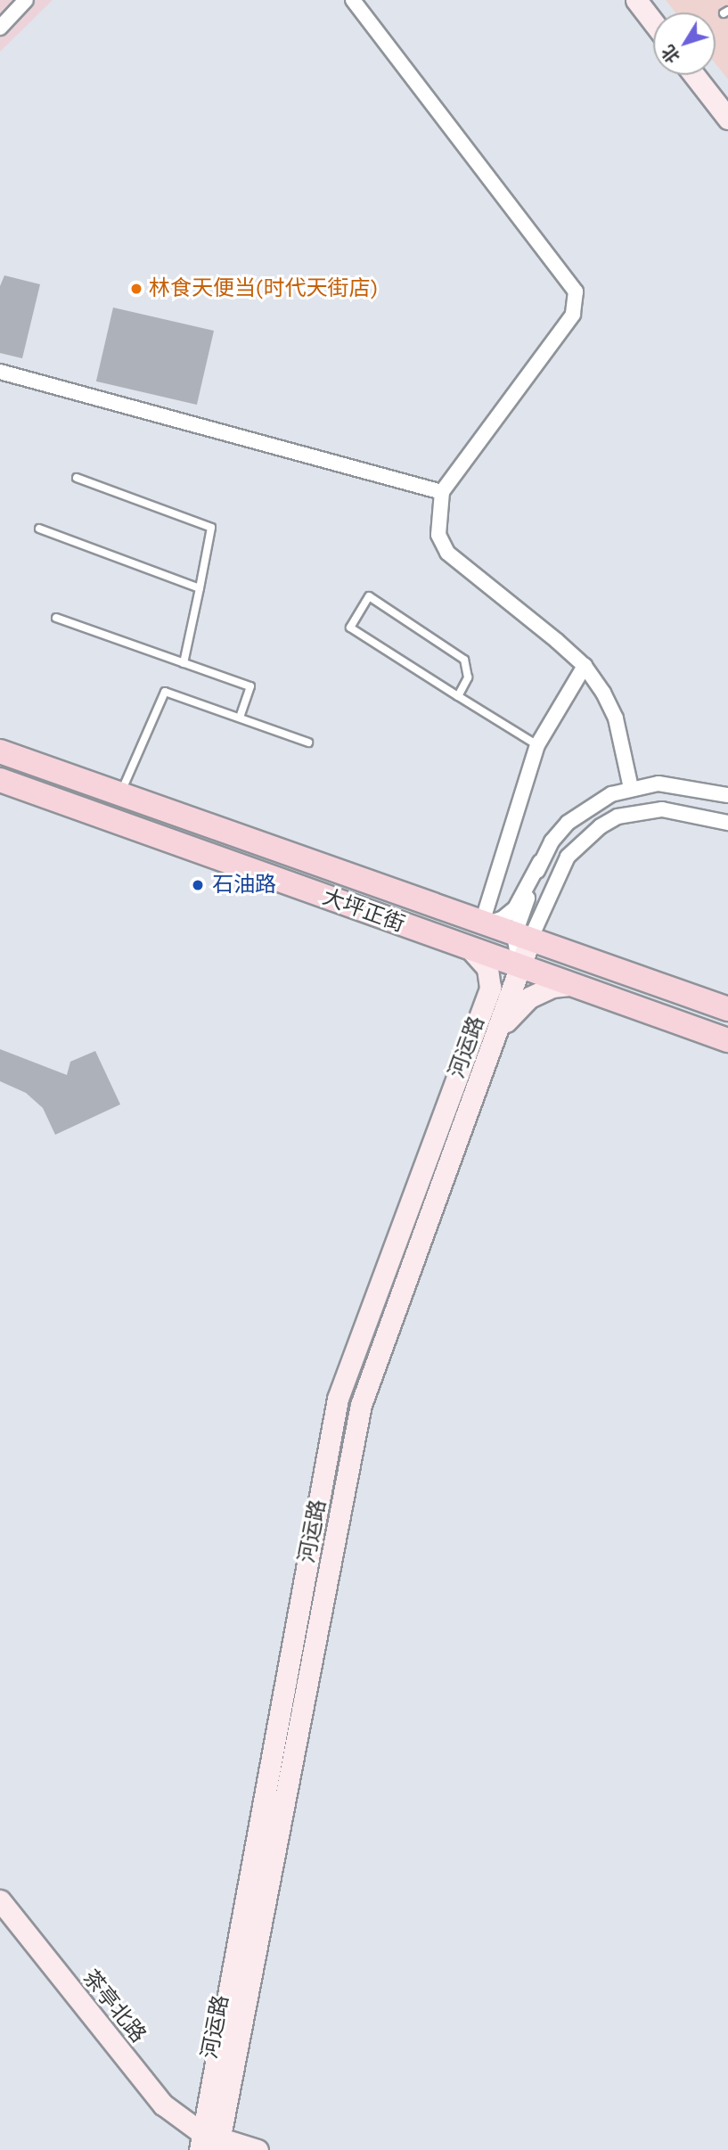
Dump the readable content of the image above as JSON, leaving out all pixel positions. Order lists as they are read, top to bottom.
{
  "streets": {
    "main road": ["大坪正街", "河运路", "茶亭北路"]
  },
  "crossings": [
    ["大坪正街", "河运路"],
    ["河运路", "茶亭北路"]
  ],
  "places": ["林食天便当(时代天街店)", "石油路"],
  "north": "bottom left"
}
